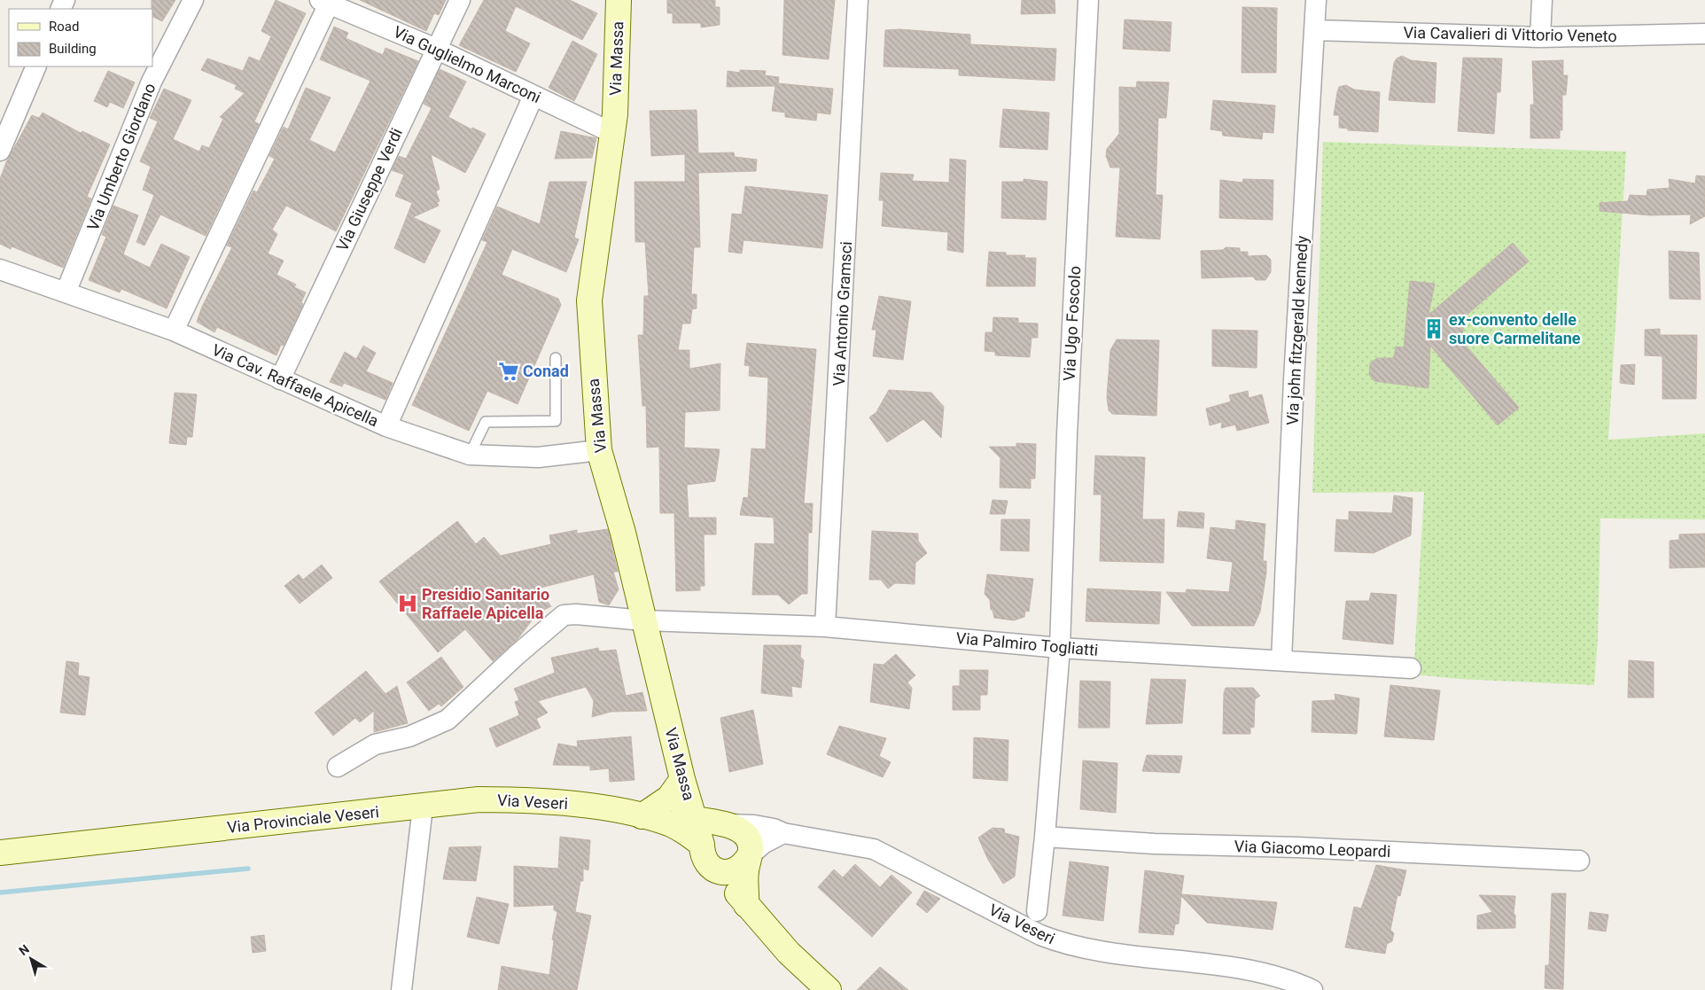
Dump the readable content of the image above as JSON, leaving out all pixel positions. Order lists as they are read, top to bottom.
{
  "streets": {
    "street": [
      "Via Cavalieri di Vittorio Veneto",
      "Via Massa",
      "Via Guglielmo Marconi",
      "Via Umberto Giordano",
      "Via Giuseppe Verdi",
      "Via Antonio Gramsci",
      "Via Ugo Foscolo",
      "Via john fitzgerald kennedy",
      "Via Cav. Raffaele Apicella",
      "Via Palmiro Togliatti",
      "Via Veseri",
      "Via Provinciale Veseri",
      "Via Giacomo Leopardi"
    ]
  },
  "crossings": [
    ["Via Cavalieri di Vittorio Veneto", "Via john fitzgerald kennedy"],
    ["Via Massa", "Via Guglielmo Marconi"],
    ["Via Massa", "Via Cav. Raffaele Apicella"],
    ["Via Massa", "Via Palmiro Togliatti"],
    ["Via Massa", "Via Veseri"],
    ["Via Guglielmo Marconi", "Via Giuseppe Verdi"],
    ["Via Umberto Giordano", "Via Cav. Raffaele Apicella"],
    ["Via Giuseppe Verdi", "Via Cav. Raffaele Apicella"],
    ["Via Antonio Gramsci", "Via Palmiro Togliatti"],
    ["Via Ugo Foscolo", "Via Palmiro Togliatti"],
    ["Via john fitzgerald kennedy", "Via Palmiro Togliatti"],
    ["Via Veseri", "Via Provinciale Veseri"]
  ],
  "places": {
    "building": ["ex-convento delle suore Carmelitane"],
    "supermarket": ["Conad"],
    "hospital": ["Presidio Sanitario Raffaele Apicella"]
  },
  "legend": ["Road", "Building"],
  "north": "top left"
}
